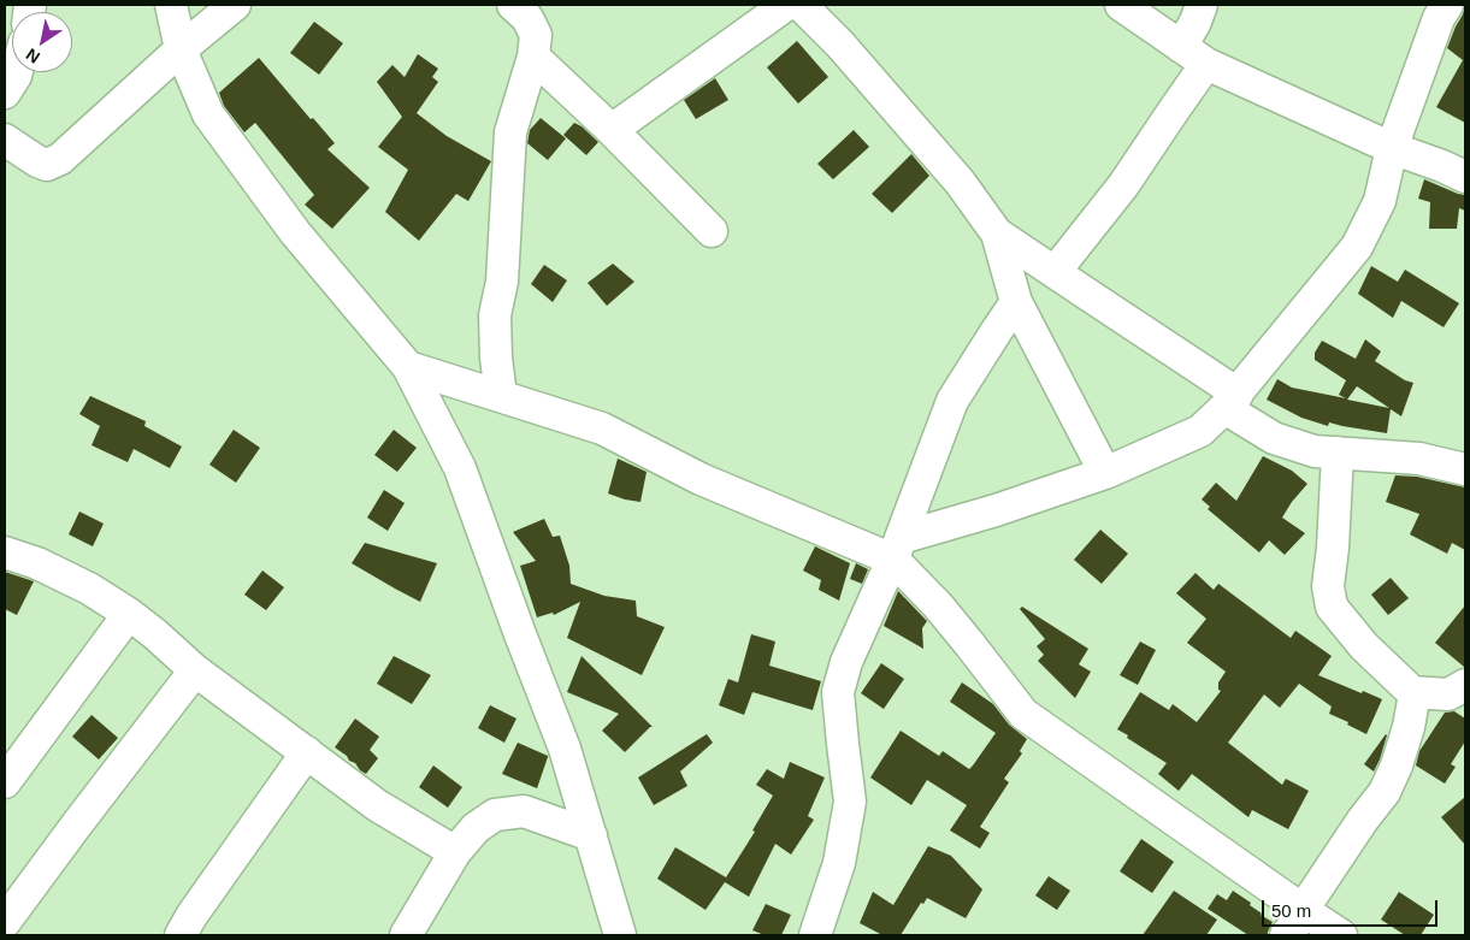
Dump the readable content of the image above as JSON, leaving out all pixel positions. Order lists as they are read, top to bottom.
{
  "scale_bar": "50 m",
  "north": "bottom left"
}
